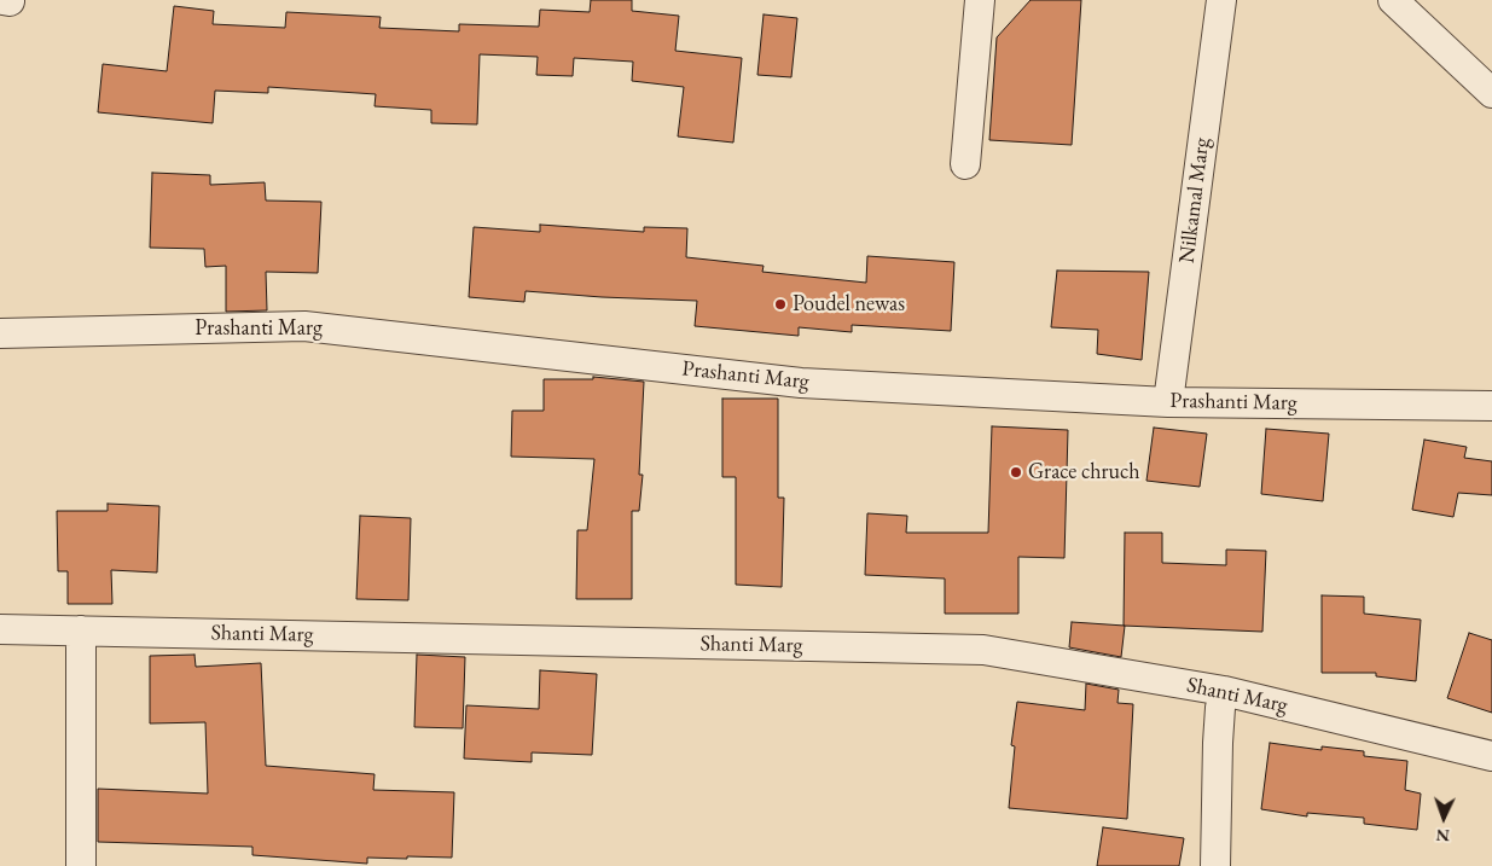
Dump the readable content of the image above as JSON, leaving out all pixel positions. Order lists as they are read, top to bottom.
{
  "streets": {
    "street": ["Nilkamal Marg", "Prashanti Marg", "Shanti Marg"]
  },
  "crossings": [
    ["Nilkamal Marg", "Prashanti Marg"]
  ],
  "places": ["Poudel newas", "Grace chruch"],
  "north": "bottom"
}
